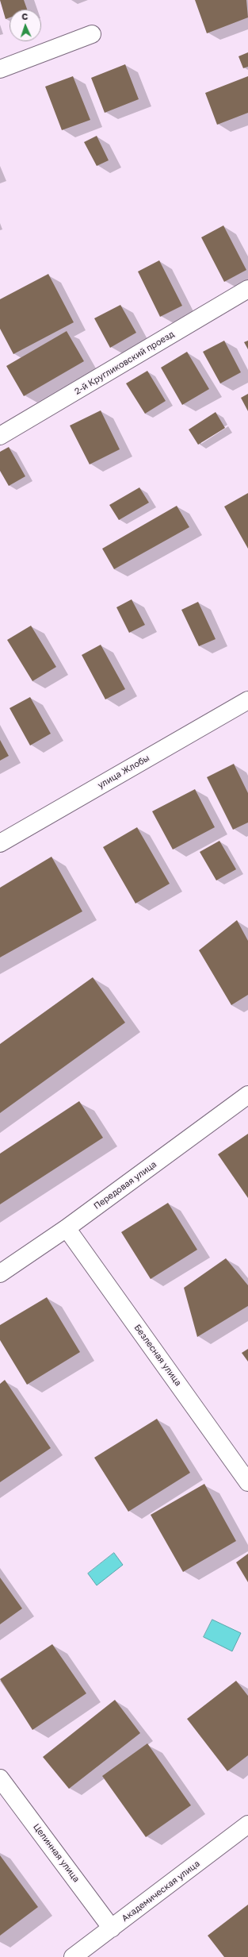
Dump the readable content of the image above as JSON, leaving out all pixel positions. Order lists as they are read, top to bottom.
{
  "streets": {
    "street": [
      "2-й Кругликовский проезд",
      "улица Жлобы",
      "Передовая улица",
      "Безлесная улица",
      "Целинная улица",
      "Академическая улица"
    ]
  },
  "crossings": [
    ["Передовая улица", "Безлесная улица"],
    ["Целинная улица", "Академическая улица"]
  ],
  "north": "top"
}
